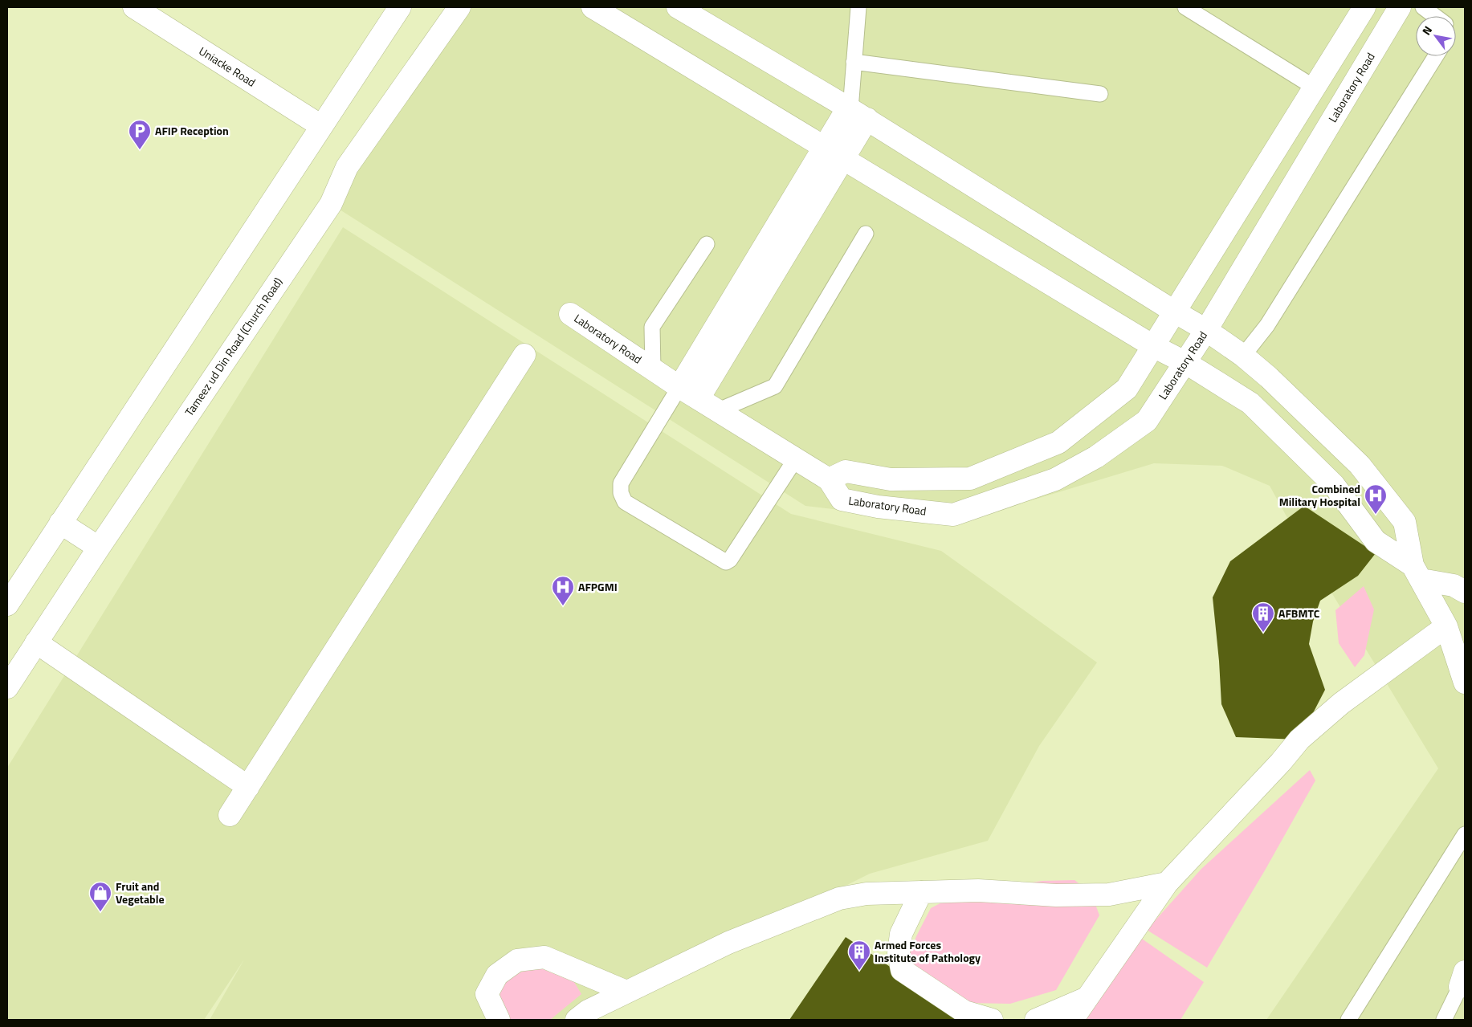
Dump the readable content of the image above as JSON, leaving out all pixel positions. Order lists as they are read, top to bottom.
{
  "streets": {
    "street": ["Uniacke Road", "Laboratory Road", "Tameez ud Din Road (Church Road)"]
  },
  "places": {
    "parking": ["AFIP Reception"],
    "hospital": ["Combined Military Hospital", "AFPGMI"],
    "building": ["AFBMTC", "Armed Forces Institute of Pathology"],
    "shop": ["Fruit and Vegetable"]
  },
  "north": "top left"
}
